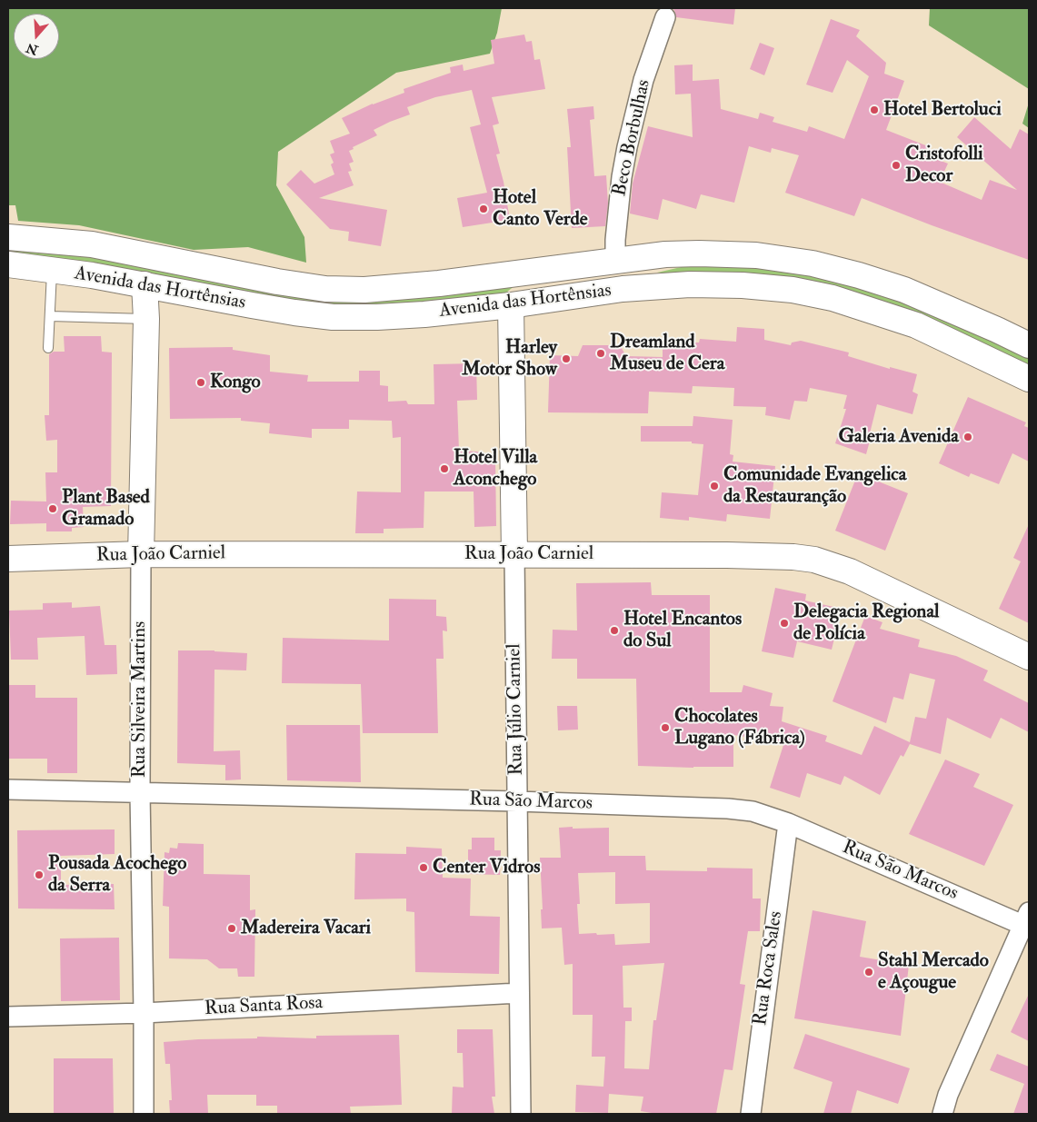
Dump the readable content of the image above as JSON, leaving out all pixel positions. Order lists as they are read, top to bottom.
{
  "streets": {
    "main road": [
      "Avenida das Hortênsias",
      "Rua João Carniel",
      "Rua Silveira Martins",
      "Rua Júlio Carniel"
    ],
    "street": [
      "Beco Borbulhas",
      "Rua São Marcos",
      "Rua Roca Sales",
      "Rua Santa Rosa"
    ]
  },
  "crossings": [
    ["Beco Borbulhas", "Avenida das Hortênsias"],
    ["Avenida das Hortênsias", "Rua Silveira Martins"],
    ["Avenida das Hortênsias", "Rua Júlio Carniel"],
    ["Rua João Carniel", "Rua Silveira Martins"],
    ["Rua João Carniel", "Rua Júlio Carniel"],
    ["Rua Silveira Martins", "Rua São Marcos"],
    ["Rua Silveira Martins", "Rua Santa Rosa"],
    ["Rua Júlio Carniel", "Rua São Marcos"],
    ["Rua Júlio Carniel", "Rua Santa Rosa"],
    ["Rua São Marcos", "Rua Roca Sales"]
  ],
  "places": [
    "Hotel Bertoluci",
    "Cristofolli Decor",
    "Hotel Canto Verde",
    "Dreamland Museu de Cera",
    "Harley Motor Show",
    "Kongo",
    "Galeria Avenida",
    "Hotel Villa Aconchego",
    "Comunidade Evangelica da Restauranção",
    "Plant Based Gramado",
    "Delegacia Regional de Polícia",
    "Hotel Encantos do Sul",
    "Chocolates Lugano (Fábrica)",
    "Center Vidros",
    "Pousada Acochego da Serra",
    "Madereira Vacari",
    "Stahl Mercado e Açougue"
  ],
  "north": "bottom"
}
